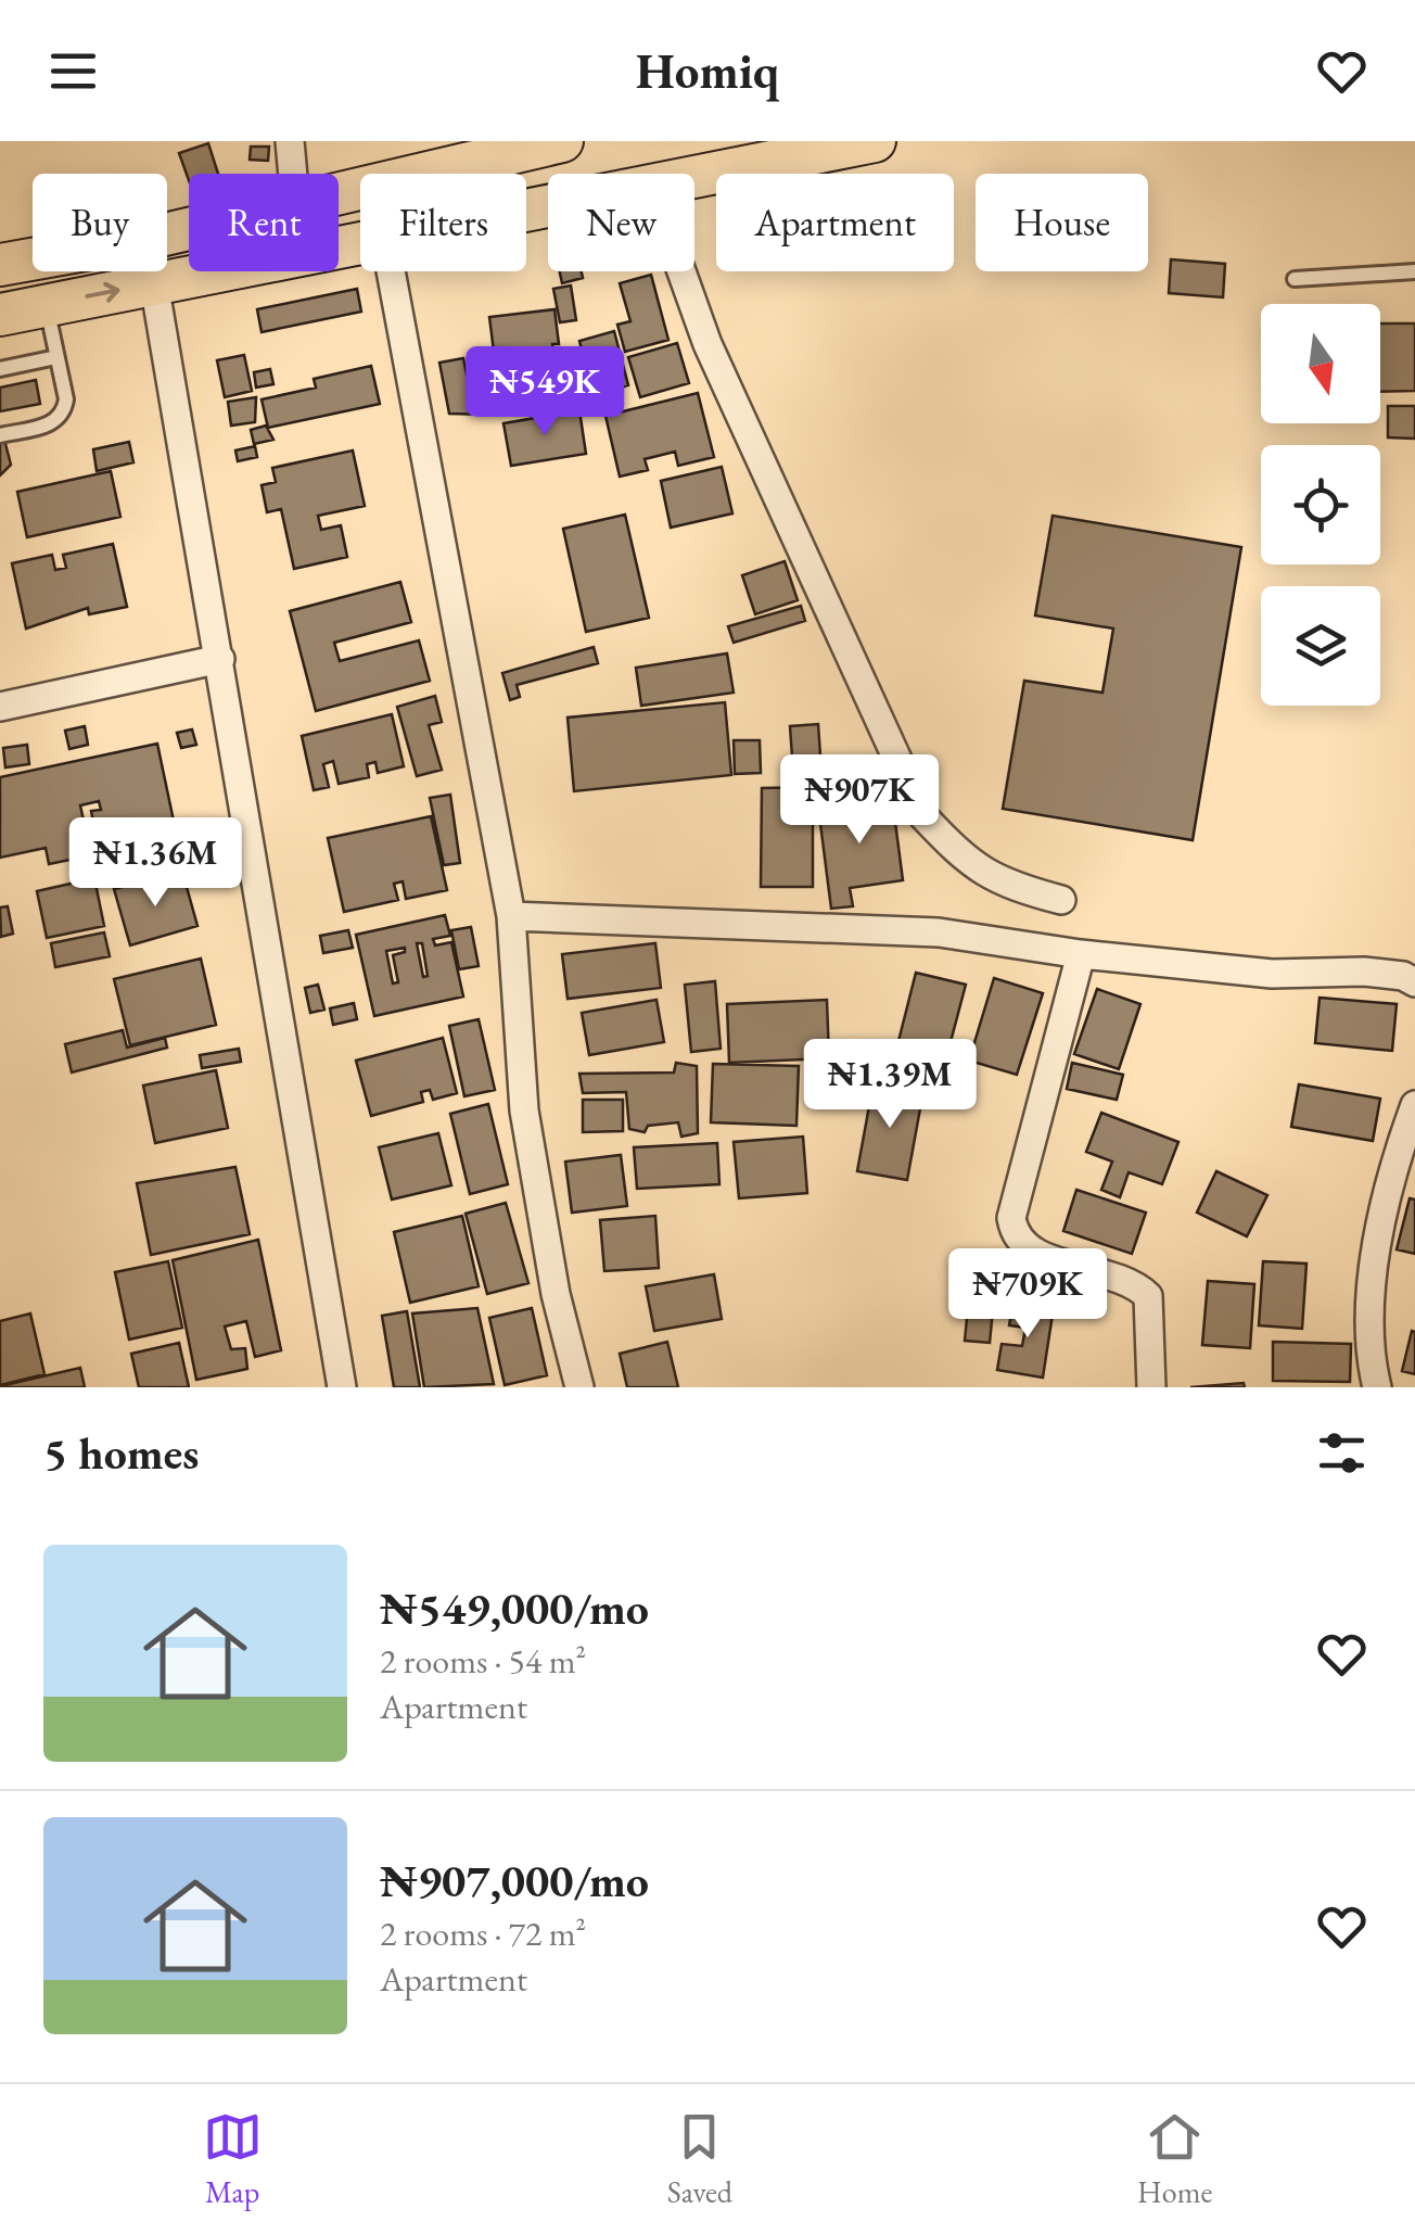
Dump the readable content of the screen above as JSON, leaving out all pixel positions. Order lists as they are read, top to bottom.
{
  "north": "bottom",
  "page": {
    "header": "Homiq",
    "chip": [
      "Buy",
      "Rent",
      "Filters",
      "New",
      "Apartment",
      "House"
    ],
    "price": [
      "₦549K",
      "₦907K",
      "₦1.36M",
      "₦1.39M",
      "₦709K"
    ],
    "heading": "5 homes",
    "list": [
      {
        "name": "₦549,000/mo",
        "note": "2 rooms · 54 m² · Apartment"
      },
      {
        "name": "₦907,000/mo",
        "note": "2 rooms · 72 m² · Apartment"
      }
    ],
    "tabs": ["Map", "Saved", "Home"]
  }
}
